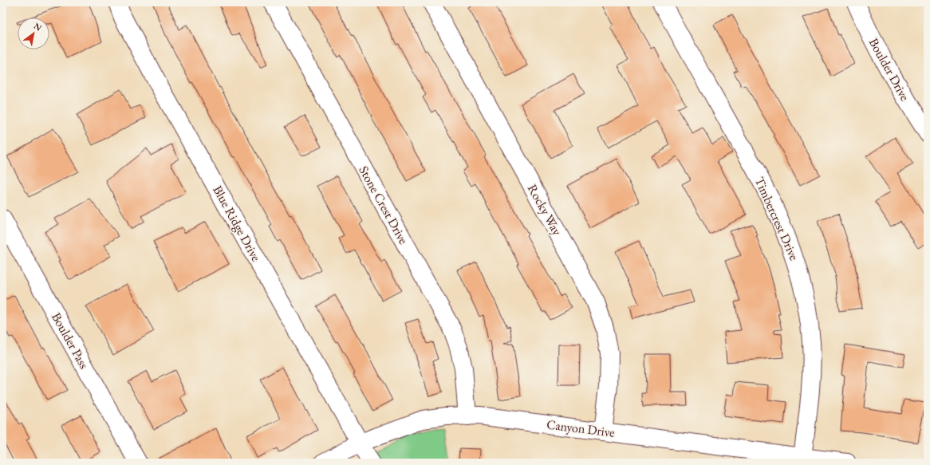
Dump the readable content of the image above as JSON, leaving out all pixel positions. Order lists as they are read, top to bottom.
{
  "streets": {
    "street": [
      "Boulder Drive",
      "Stone Crest Drive",
      "Rocky Way",
      "Timbercrest Drive",
      "Blue Ridge Drive",
      "Boulder Pass",
      "Canyon Drive"
    ]
  },
  "crossings": [
    ["Stone Crest Drive", "Canyon Drive"],
    ["Rocky Way", "Canyon Drive"],
    ["Timbercrest Drive", "Canyon Drive"],
    ["Blue Ridge Drive", "Canyon Drive"]
  ],
  "north": "top right"
}
